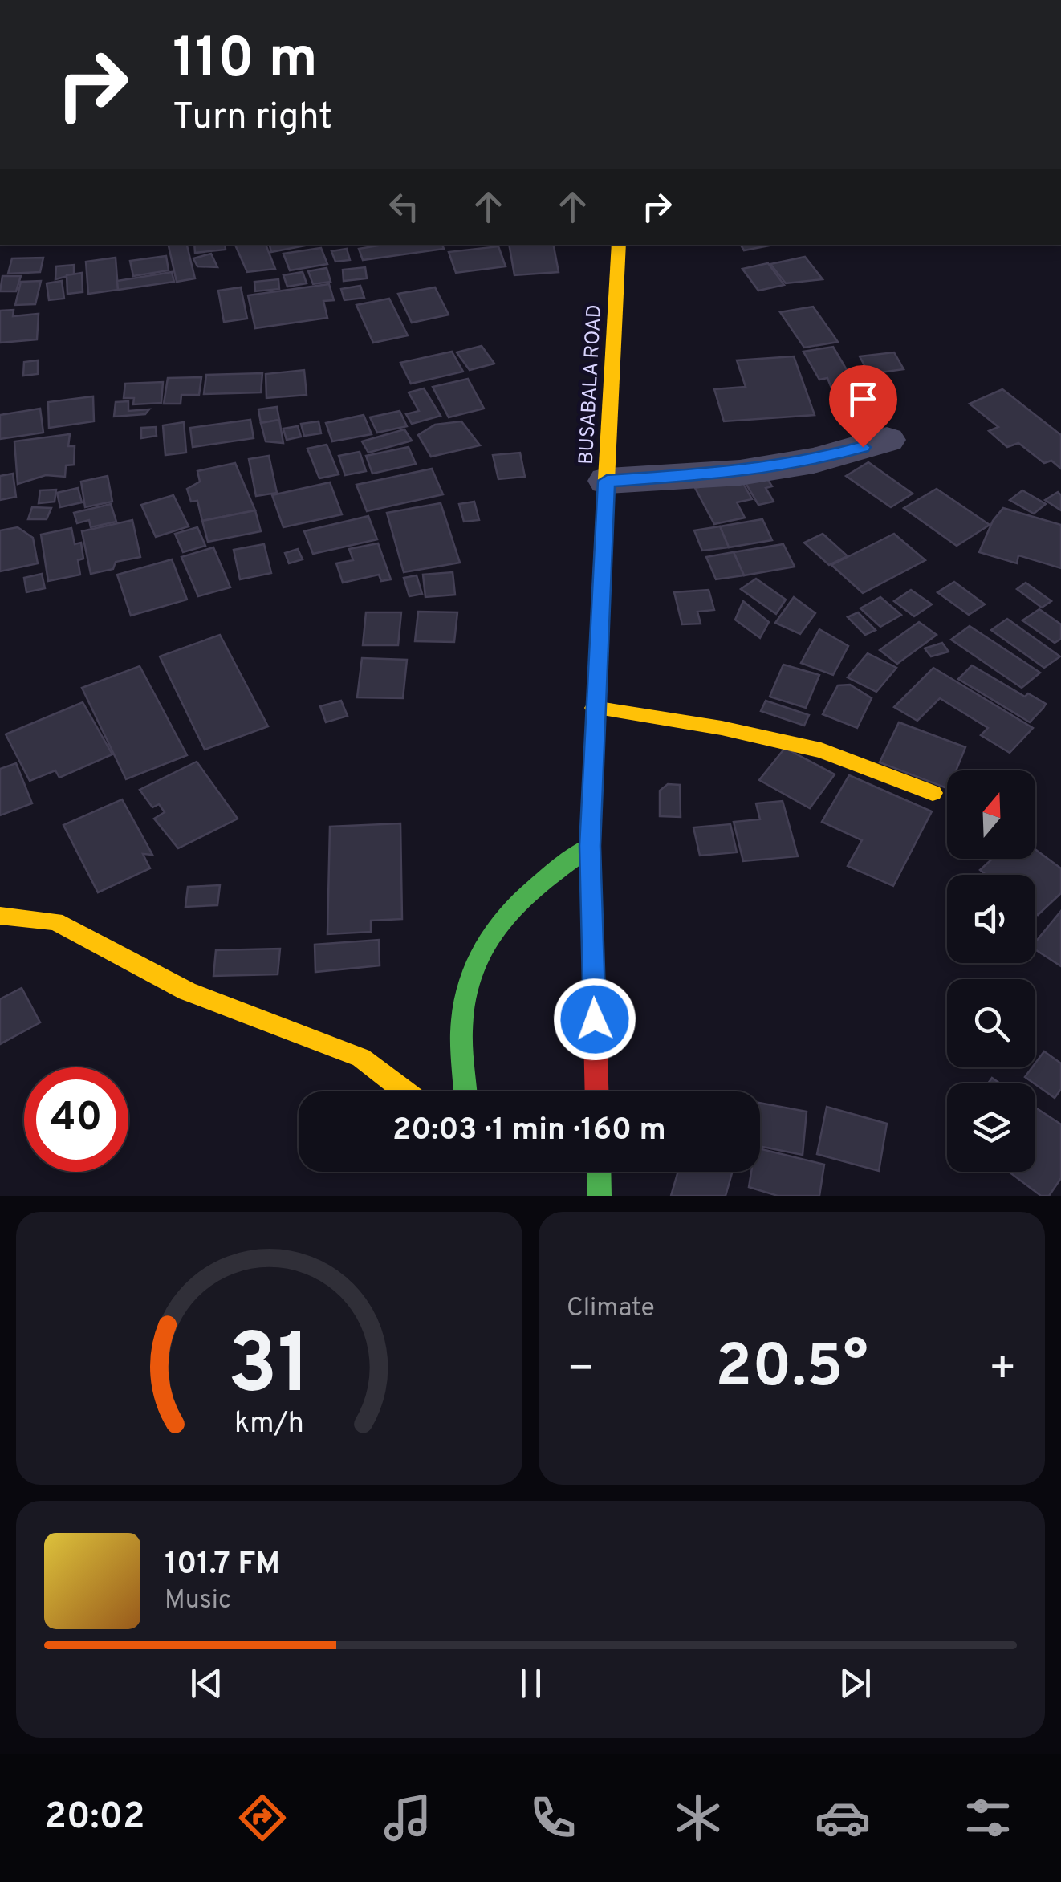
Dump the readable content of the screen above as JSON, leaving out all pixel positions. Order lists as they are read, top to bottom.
{
  "streets": {
    "street": ["BUSABALA ROAD"]
  },
  "north": "top",
  "page": {
    "turn": ["110 m", "Turn right"],
    "limit": "40",
    "trip": "20:03 · 1 min · 160 m",
    "tile": "Climate",
    "heat": ["−", "20.5°", "+"],
    "song": ["101.7 FM", "Music"],
    "tabs": "20:02",
    "gauge": ["31", "km/h"]
  }
}
